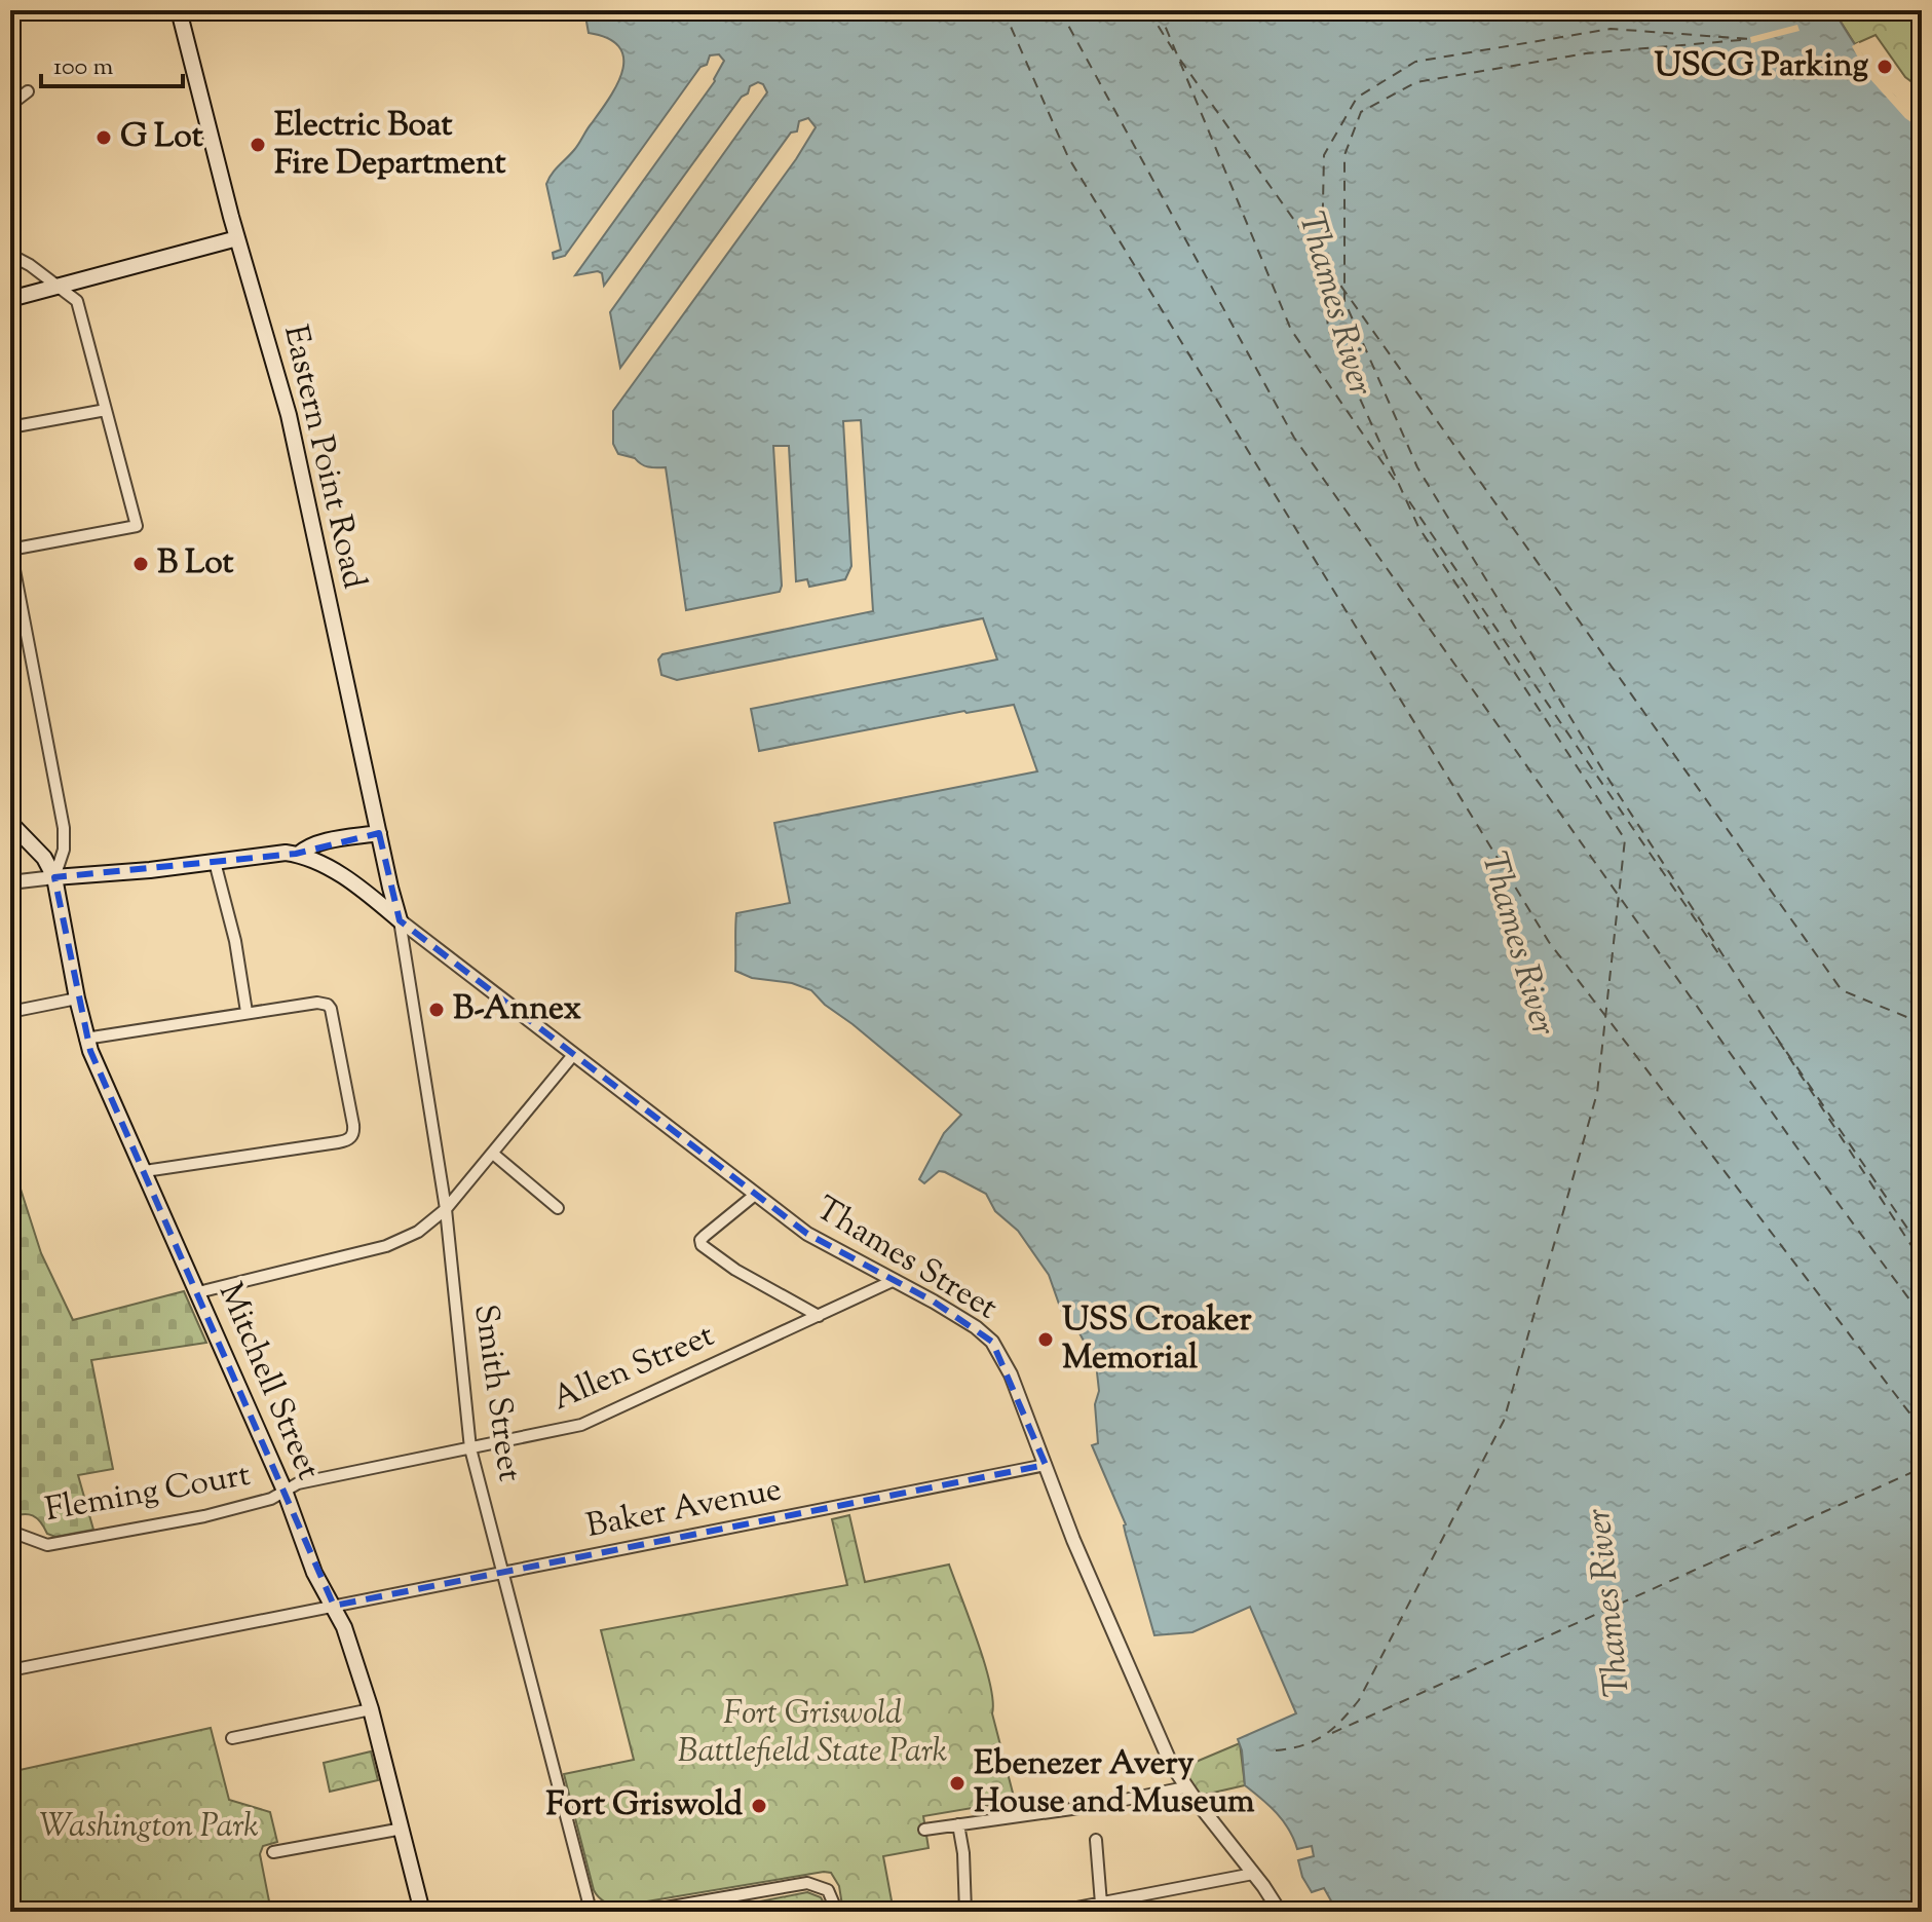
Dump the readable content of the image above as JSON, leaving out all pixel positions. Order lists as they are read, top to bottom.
{
  "streets": {
    "main road": ["Eastern Point Road", "Mitchell Street"],
    "street": [
      "Thames Street",
      "Allen Street",
      "Smith Street",
      "Fleming Court",
      "Baker Avenue"
    ]
  },
  "crossings": [
    ["Eastern Point Road", "Thames Street"],
    ["Eastern Point Road", "Smith Street"],
    ["Thames Street", "Allen Street"],
    ["Thames Street", "Smith Street"],
    ["Thames Street", "Baker Avenue"],
    ["Allen Street", "Mitchell Street"],
    ["Allen Street", "Smith Street"],
    ["Allen Street", "Fleming Court"],
    ["Mitchell Street", "Fleming Court"],
    ["Mitchell Street", "Baker Avenue"],
    ["Smith Street", "Baker Avenue"]
  ],
  "water": ["Thames River"],
  "parks": ["Fort Griswold Battlefield State Park", "Washington Park"],
  "places": [
    "USCG Parking",
    "G Lot",
    "Electric Boat Fire Department",
    "B Lot",
    "B-Annex",
    "USS Croaker Memorial",
    "Ebenezer Avery House and Museum",
    "Fort Griswold"
  ],
  "scale_bar": "100 m"
}
